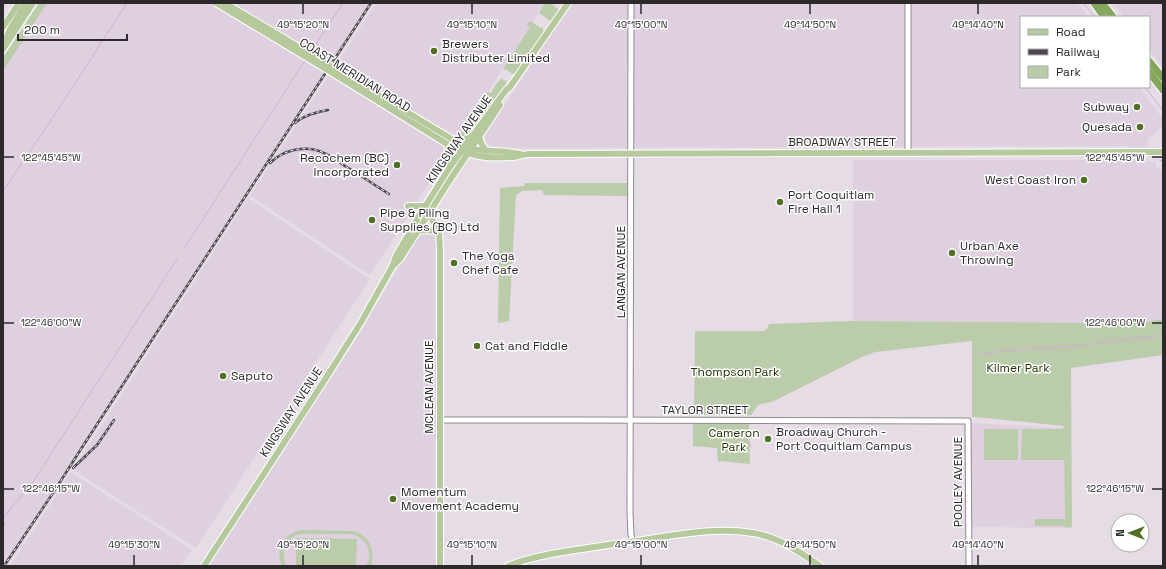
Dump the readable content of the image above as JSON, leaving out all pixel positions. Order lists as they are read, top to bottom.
{
  "streets": {
    "main road": [
      "COAST MERIDIAN ROAD",
      "KINGSWAY AVENUE",
      "BROADWAY STREET",
      "MCLEAN AVENUE"
    ],
    "street": ["LANGAN AVENUE", "TAYLOR STREET", "POOLEY AVENUE"]
  },
  "crossings": [
    ["COAST MERIDIAN ROAD", "KINGSWAY AVENUE"],
    ["COAST MERIDIAN ROAD", "BROADWAY STREET"],
    ["KINGSWAY AVENUE", "BROADWAY STREET"],
    ["BROADWAY STREET", "LANGAN AVENUE"],
    ["LANGAN AVENUE", "TAYLOR STREET"],
    ["MCLEAN AVENUE", "TAYLOR STREET"],
    ["TAYLOR STREET", "POOLEY AVENUE"]
  ],
  "parks": ["Kilmer Park", "Thompson Park", "Cameron Park"],
  "places": [
    "Brewers Distributer Limited",
    "Subway",
    "Quesada",
    "Recochem (BC) Incorporated",
    "West Coast Iron",
    "Port Coquitlam Fire Hall 1",
    "Pipe & Piling Supplies (BC) Ltd",
    "Urban Axe Throwing",
    "The Yoga Chef Cafe",
    "Cat and Fiddle",
    "Saputo",
    "Broadway Church - Port Coquitlam Campus",
    "Momentum Movement Academy"
  ],
  "legend": ["Road", "Railway", "Park"],
  "scale_bar": "200 m",
  "north": "left",
  "coordinates": [
    "49°15'20\"N",
    "49°15'10\"N",
    "49°15'00\"N",
    "49°14'50\"N",
    "49°14'40\"N",
    "122°45'45\"W",
    "122°46'00\"W",
    "122°46'15\"W",
    "49°15'30\"N"
  ]
}
